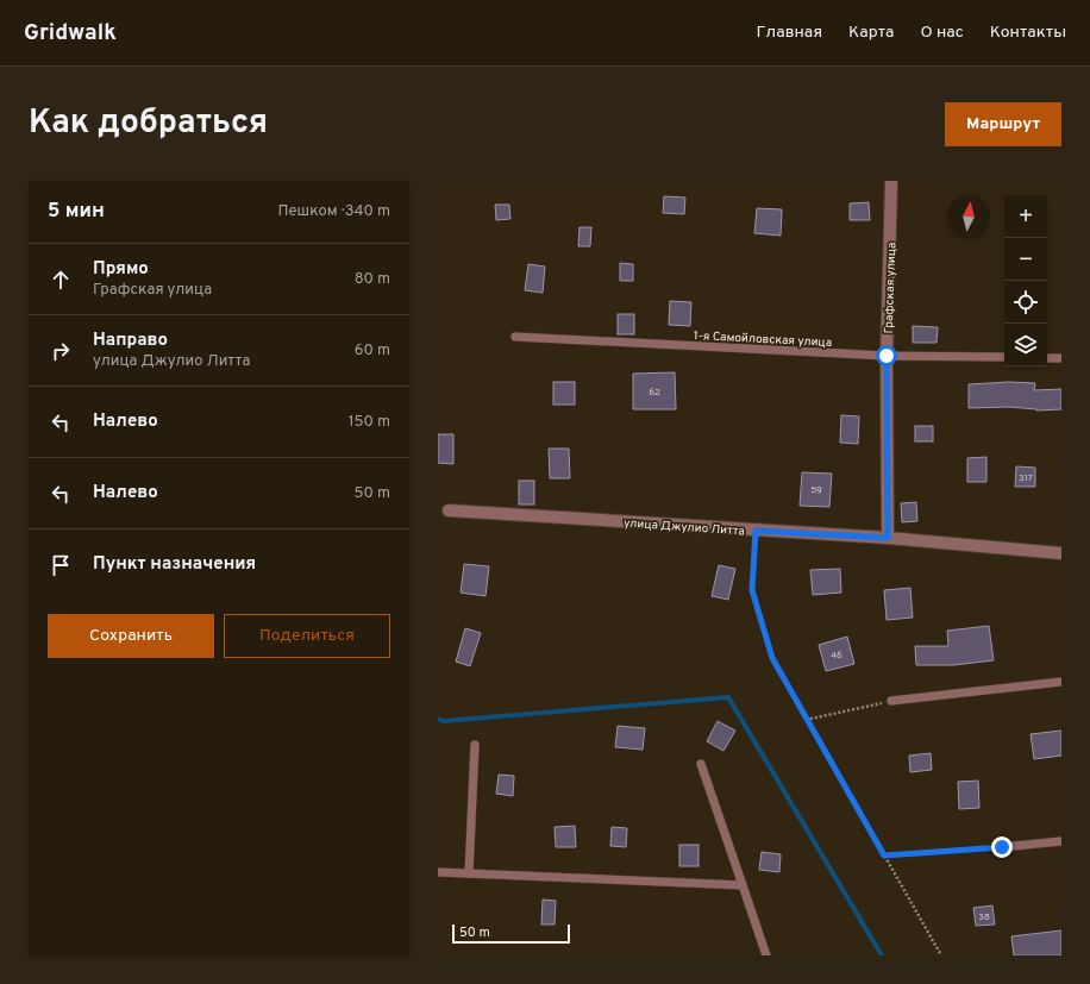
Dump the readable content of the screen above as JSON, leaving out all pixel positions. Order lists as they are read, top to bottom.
{
  "streets": {
    "street": ["Графская улица", "улица Джулио Литта"],
    "lane": ["1-я Самойловская улица"]
  },
  "crossings": [
    ["Графская улица", "1-я Самойловская улица"],
    ["Графская улица", "улица Джулио Литта"]
  ],
  "house_numbers": [
    "62",
    "317",
    "59",
    "46",
    "38"
  ],
  "scale_bar": "50 m",
  "north": "top",
  "page": {
    "header": "Gridwalk",
    "nav": [
      "Главная",
      "Карта",
      "О нас",
      "Контакты"
    ],
    "title": "Как добраться",
    "buttons": [
      "Маршрут",
      ["Сохранить", "Поделиться"]
    ],
    "heading": ["5 мин", "Пешком · 340 m"],
    "map_buttons": ["+", "−"],
    "list": [
      ["Прямо", "Графская улица", "80 m"],
      ["Направо", "улица Джулио Литта", "60 m"],
      ["Налево", "150 m"],
      ["Налево", "50 m"],
      "Пункт назначения"
    ],
    "scale": "50 m"
  }
}
